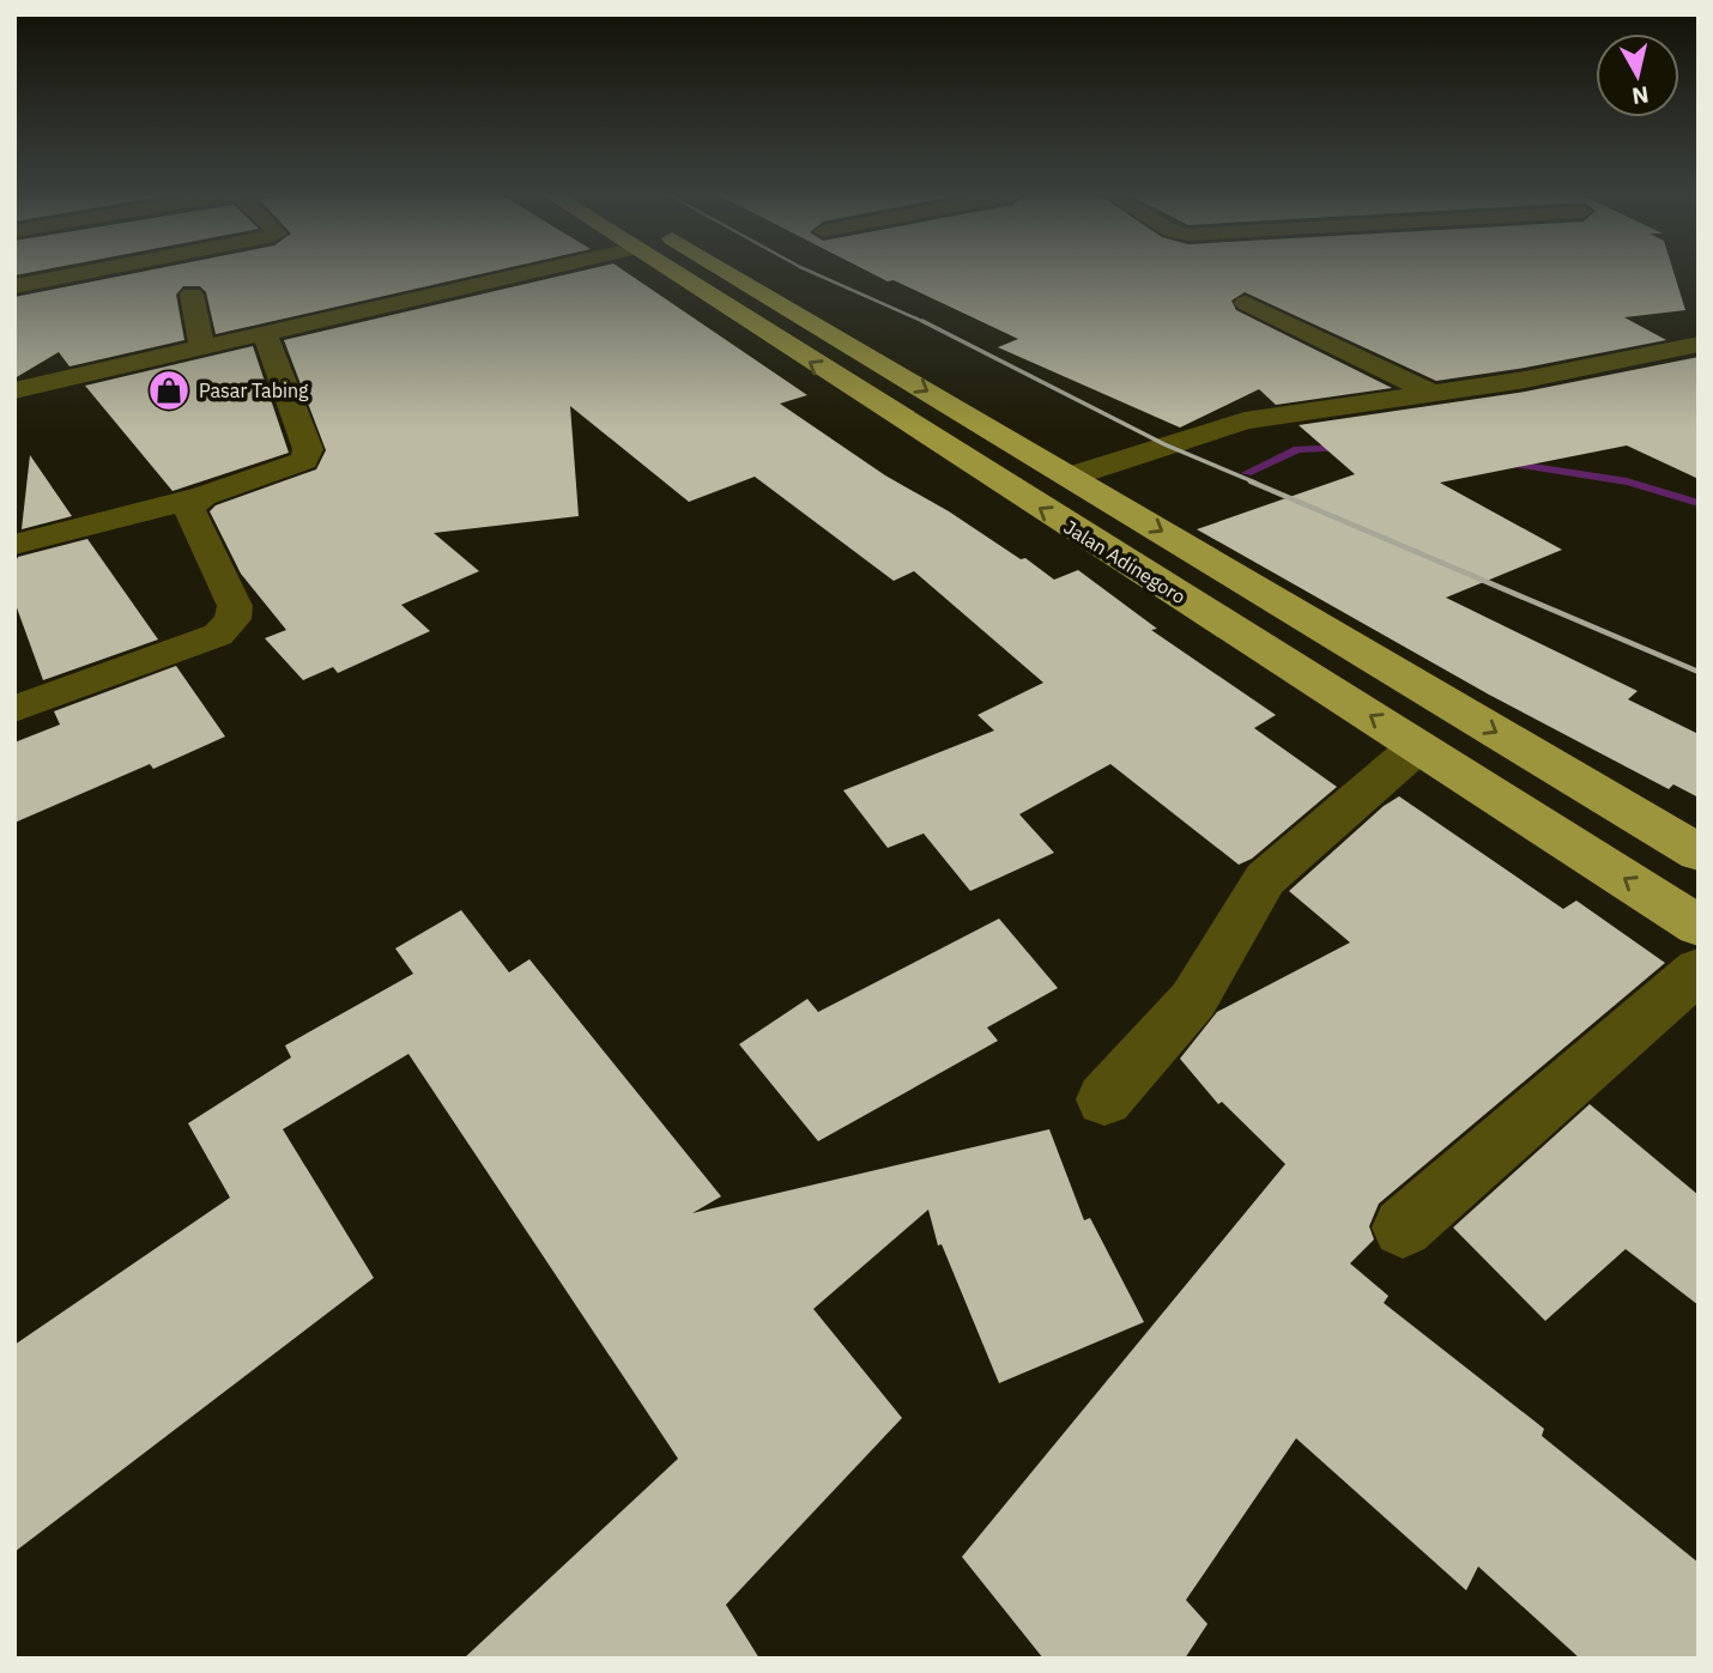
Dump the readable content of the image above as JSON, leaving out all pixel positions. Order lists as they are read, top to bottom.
{
  "streets": {
    "highway": ["Jalan Adinegoro"]
  },
  "places": {
    "shop": ["Pasar Tabing"]
  },
  "north": "bottom"
}
